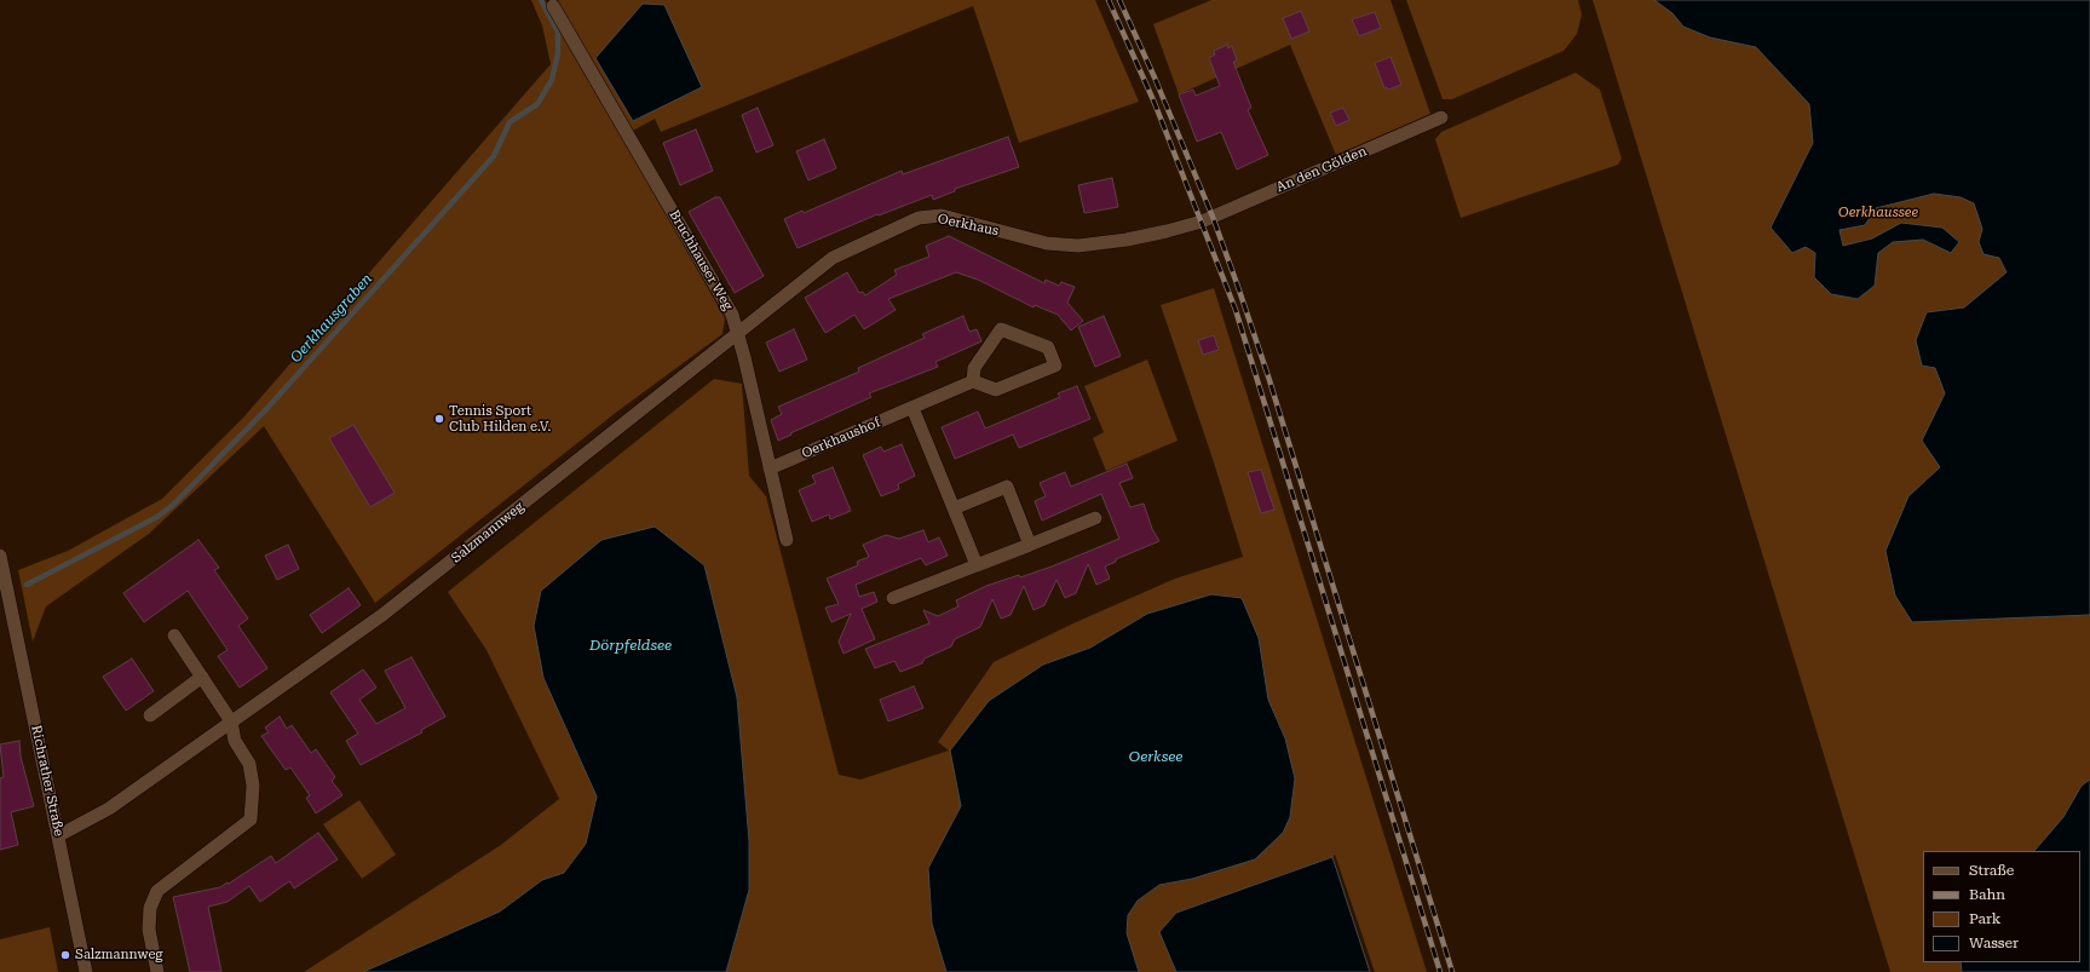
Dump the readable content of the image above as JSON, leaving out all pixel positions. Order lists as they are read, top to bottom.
{
  "streets": {
    "street": [
      "An den Gölden",
      "Oerkhaus",
      "Bruchhauser Weg",
      "Oerkhaushof",
      "Salzmannweg",
      "Richrather Straße"
    ]
  },
  "crossings": [
    ["An den Gölden", "Oerkhaus"],
    ["Oerkhaus", "Bruchhauser Weg"],
    ["Oerkhaus", "Salzmannweg"],
    ["Bruchhauser Weg", "Oerkhaushof"],
    ["Bruchhauser Weg", "Salzmannweg"],
    ["Salzmannweg", "Richrather Straße"]
  ],
  "water": ["Oerkhausgraben", "Dörpfeldsee", "Oerksee"],
  "parks": ["Oerkhaussee"],
  "places": ["Tennis Sport Club Hilden e.V.", "Salzmannweg"],
  "legend": [
    "Straße",
    "Bahn",
    "Park",
    "Wasser"
  ]
}
